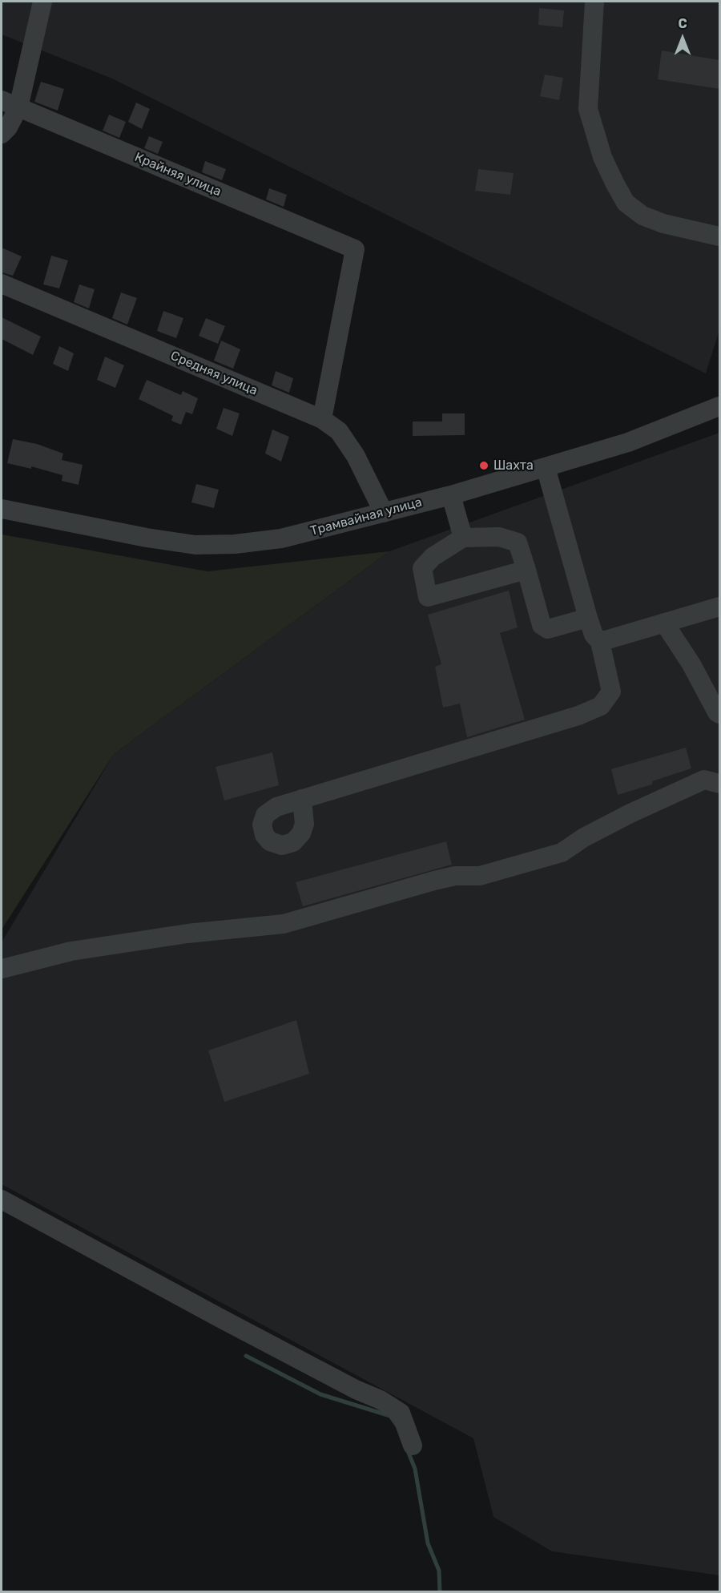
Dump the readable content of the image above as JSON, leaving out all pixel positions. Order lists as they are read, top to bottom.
{
  "streets": {
    "street": ["Крайняя улица", "Средняя улица", "Трамвайная улица"]
  },
  "crossings": [
    ["Крайняя улица", "Средняя улица"],
    ["Средняя улица", "Трамвайная улица"]
  ],
  "places": ["Шахта"],
  "north": "top"
}
